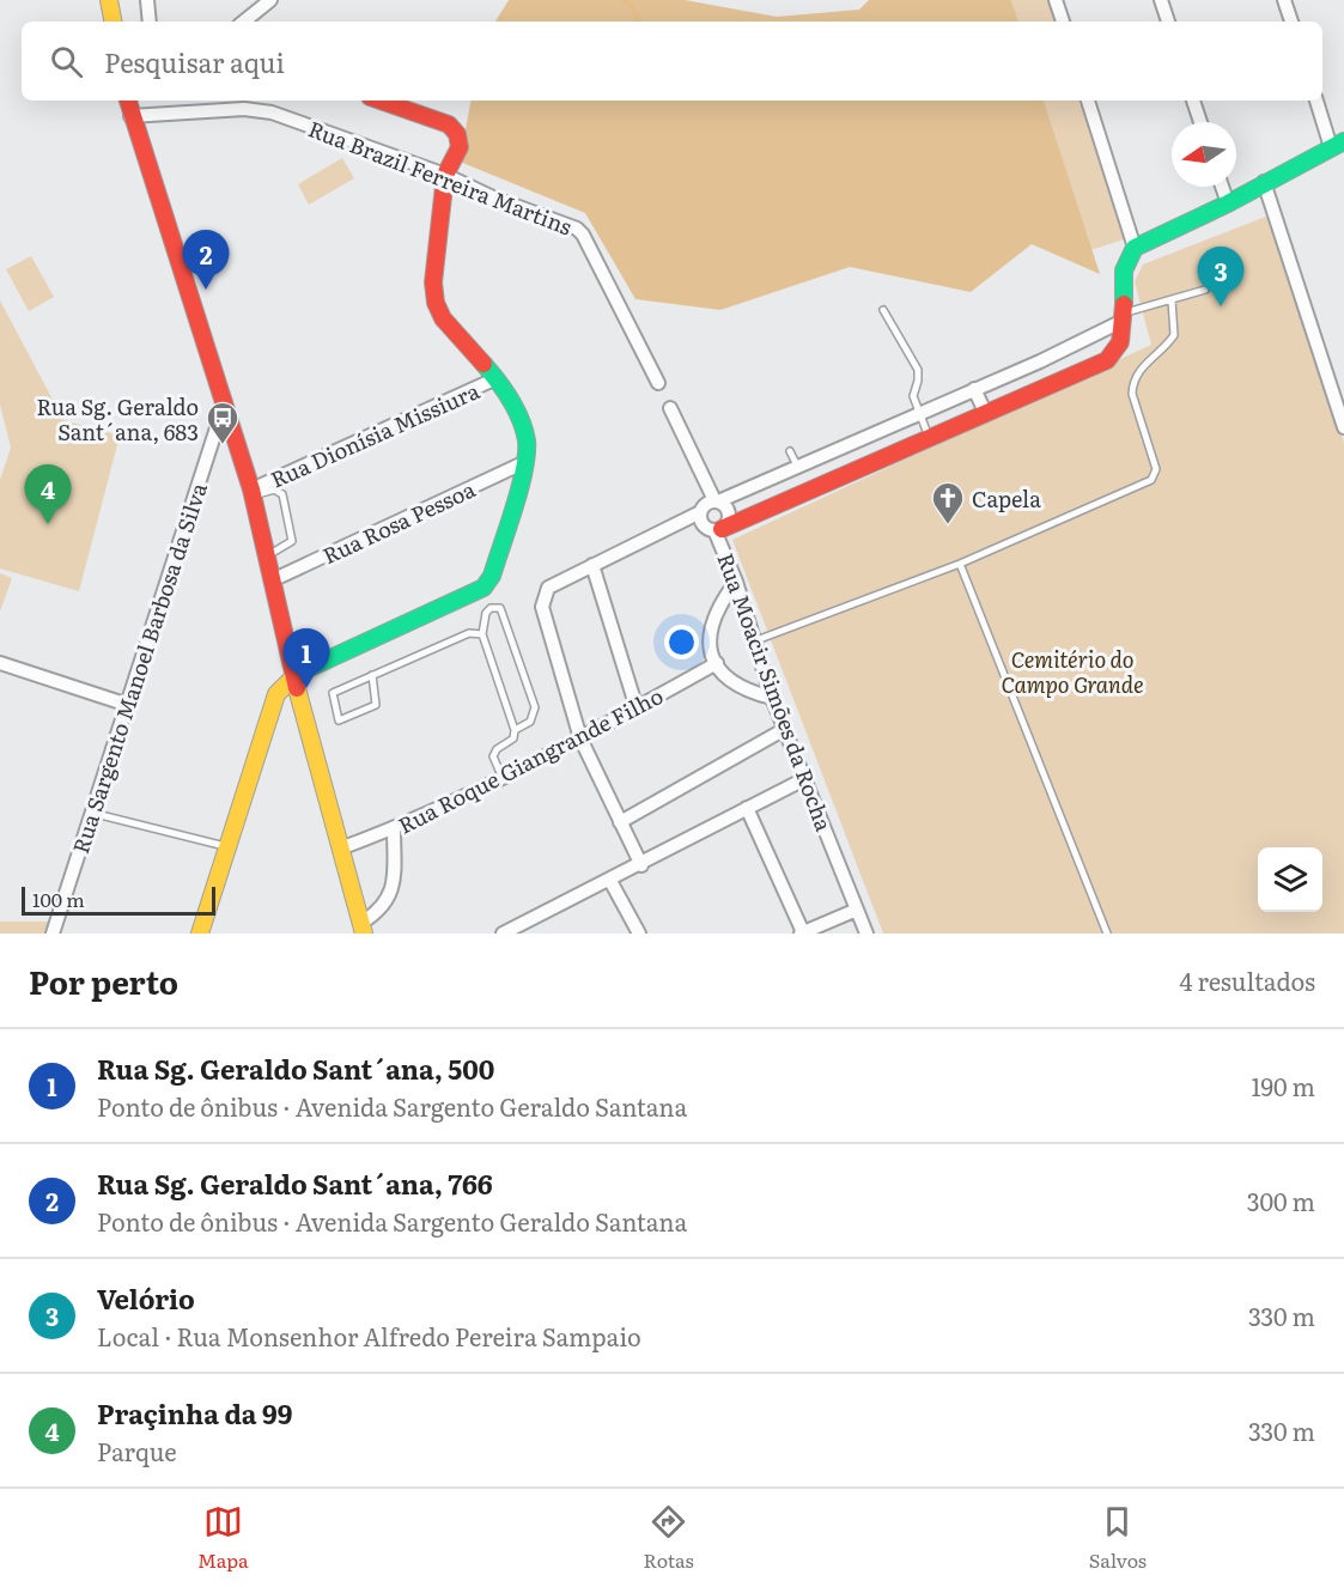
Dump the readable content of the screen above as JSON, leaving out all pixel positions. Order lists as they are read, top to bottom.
{
  "streets": {
    "street": [
      "Rua Brazil Ferreira Martins",
      "Rua Dionísia Missiura",
      "Rua Rosa Pessoa",
      "Rua Sargento Manoel Barbosa da Silva",
      "Rua Moacir Simões da Rocha",
      "Rua Roque Giangrande Filho"
    ]
  },
  "parks": ["Cemitério do Campo Grande"],
  "places": {
    "bus stop": ["Rua Sg. Geraldo Sant´ana, 683"],
    "church": ["Capela"]
  },
  "scale_bar": "100 m",
  "north": "left",
  "page": {
    "search": "Pesquisar aqui",
    "pins": [
      "2",
      "3",
      "4",
      "1"
    ],
    "scale": "100 m",
    "heading": ["Por perto", "4 resultados"],
    "list": [
      {
        "mark": "1",
        "name": "Rua Sg. Geraldo Sant´ana, 500",
        "note": "Ponto de ônibus · Avenida Sargento Geraldo Santana",
        "value": "190 m"
      },
      {
        "mark": "2",
        "name": "Rua Sg. Geraldo Sant´ana, 766",
        "note": "Ponto de ônibus · Avenida Sargento Geraldo Santana",
        "value": "300 m"
      },
      {
        "mark": "3",
        "name": "Velório",
        "note": "Local · Rua Monsenhor Alfredo Pereira Sampaio",
        "value": "330 m"
      },
      {
        "mark": "4",
        "name": "Praçinha da 99",
        "note": "Parque",
        "value": "330 m"
      }
    ],
    "nav": ["Mapa", "Rotas", "Salvos"]
  }
}
